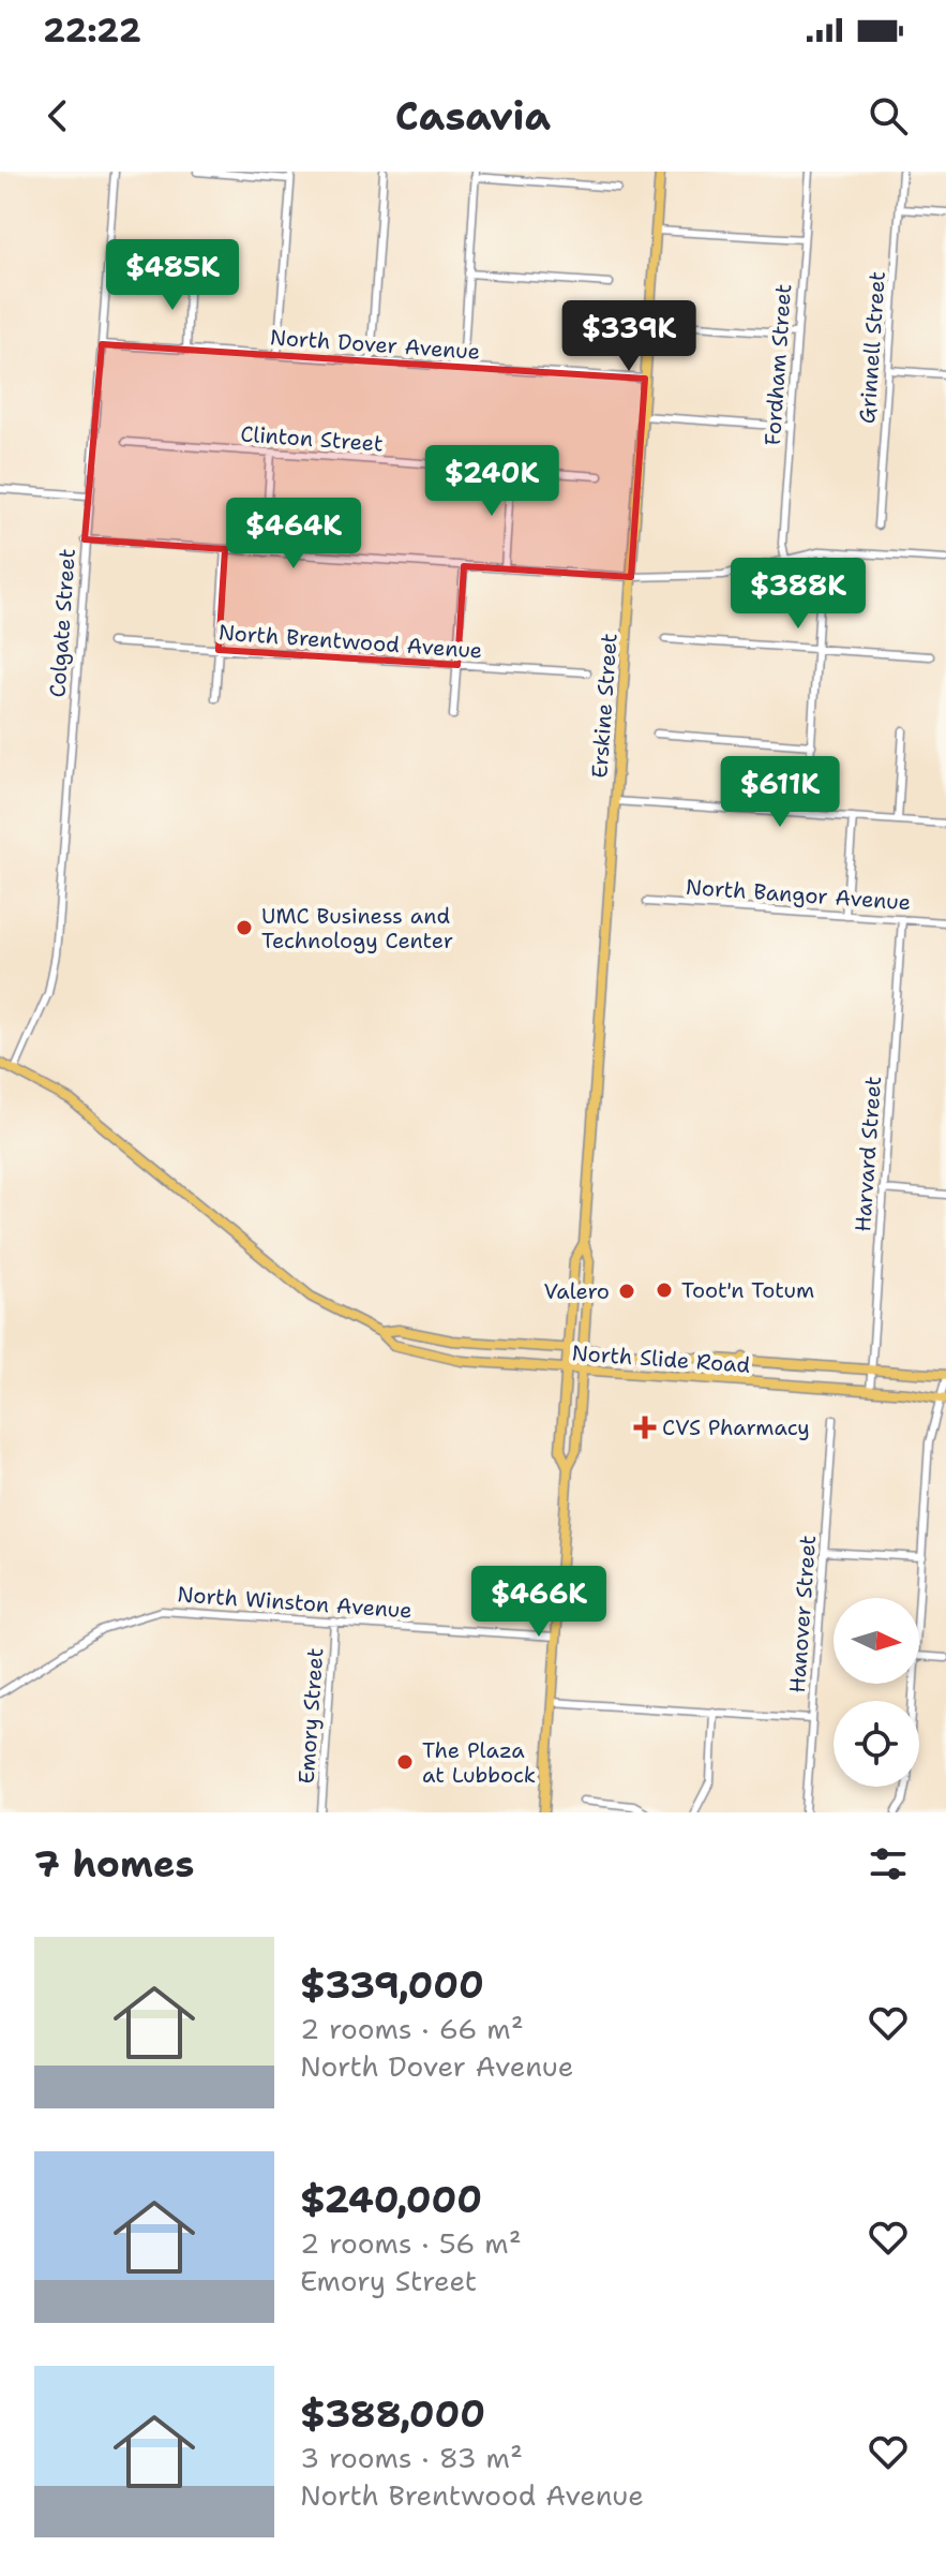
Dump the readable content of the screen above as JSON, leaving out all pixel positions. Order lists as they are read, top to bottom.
{
  "streets": {
    "main road": ["Erskine Street", "North Slide Road"],
    "street": [
      "North Dover Avenue",
      "Grinnell Street",
      "Fordham Street",
      "Clinton Street",
      "Colgate Street",
      "North Brentwood Avenue",
      "North Bangor Avenue",
      "Harvard Street",
      "North Winston Avenue",
      "Hanover Street",
      "Emory Street"
    ]
  },
  "crossings": [
    ["North Dover Avenue", "Colgate Street"],
    ["North Dover Avenue", "Erskine Street"],
    ["Colgate Street", "North Slide Road"],
    ["Erskine Street", "North Slide Road"],
    ["Erskine Street", "North Winston Avenue"],
    ["North Bangor Avenue", "Harvard Street"],
    ["Harvard Street", "North Slide Road"],
    ["North Winston Avenue", "Emory Street"]
  ],
  "places": {
    "other": [
      "UMC Business and Technology Center",
      "Toot'n Totum",
      "Valero",
      "The Plaza at Lubbock"
    ],
    "health": ["CVS Pharmacy"]
  },
  "north": "right",
  "page": {
    "status": "22:22",
    "header": "Casavia",
    "price": [
      "$485K",
      "$339K",
      "$240K",
      "$464K",
      "$388K",
      "$611K",
      "$466K"
    ],
    "heading": "7 homes",
    "list": [
      {
        "name": "$339,000",
        "note": "2 rooms · 66 m² · North Dover Avenue"
      },
      {
        "name": "$240,000",
        "note": "2 rooms · 56 m² · Emory Street"
      },
      {
        "name": "$388,000",
        "note": "3 rooms · 83 m² · North Brentwood Avenue"
      }
    ]
  }
}
